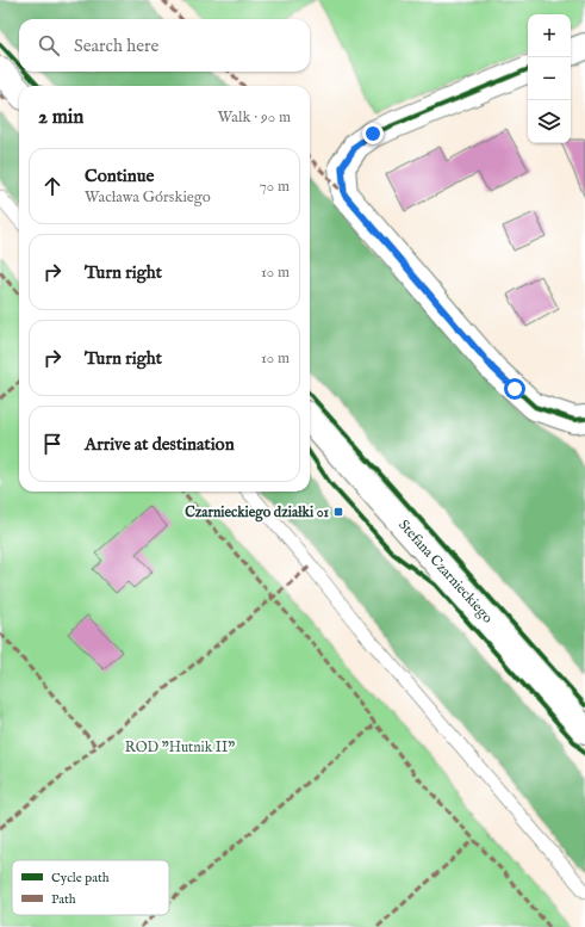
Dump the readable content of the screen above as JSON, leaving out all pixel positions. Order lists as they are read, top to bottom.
{
  "streets": {
    "street": ["Stefana Czarnieckiego"]
  },
  "parks": ["ROD \"Hutnik II\""],
  "places": {
    "transit": ["Czarnieckiego działki 01"]
  },
  "legend": ["Cycle path", "Path"],
  "page": {
    "map_buttons": ["+", "−"],
    "search": "Search here",
    "heading": ["2 min", "Walk · 90 m"],
    "list": [
      ["Continue", "Wacława Górskiego", "70 m"],
      ["Turn right", "10 m"],
      ["Turn right", "10 m"],
      "Arrive at destination"
    ]
  }
}
